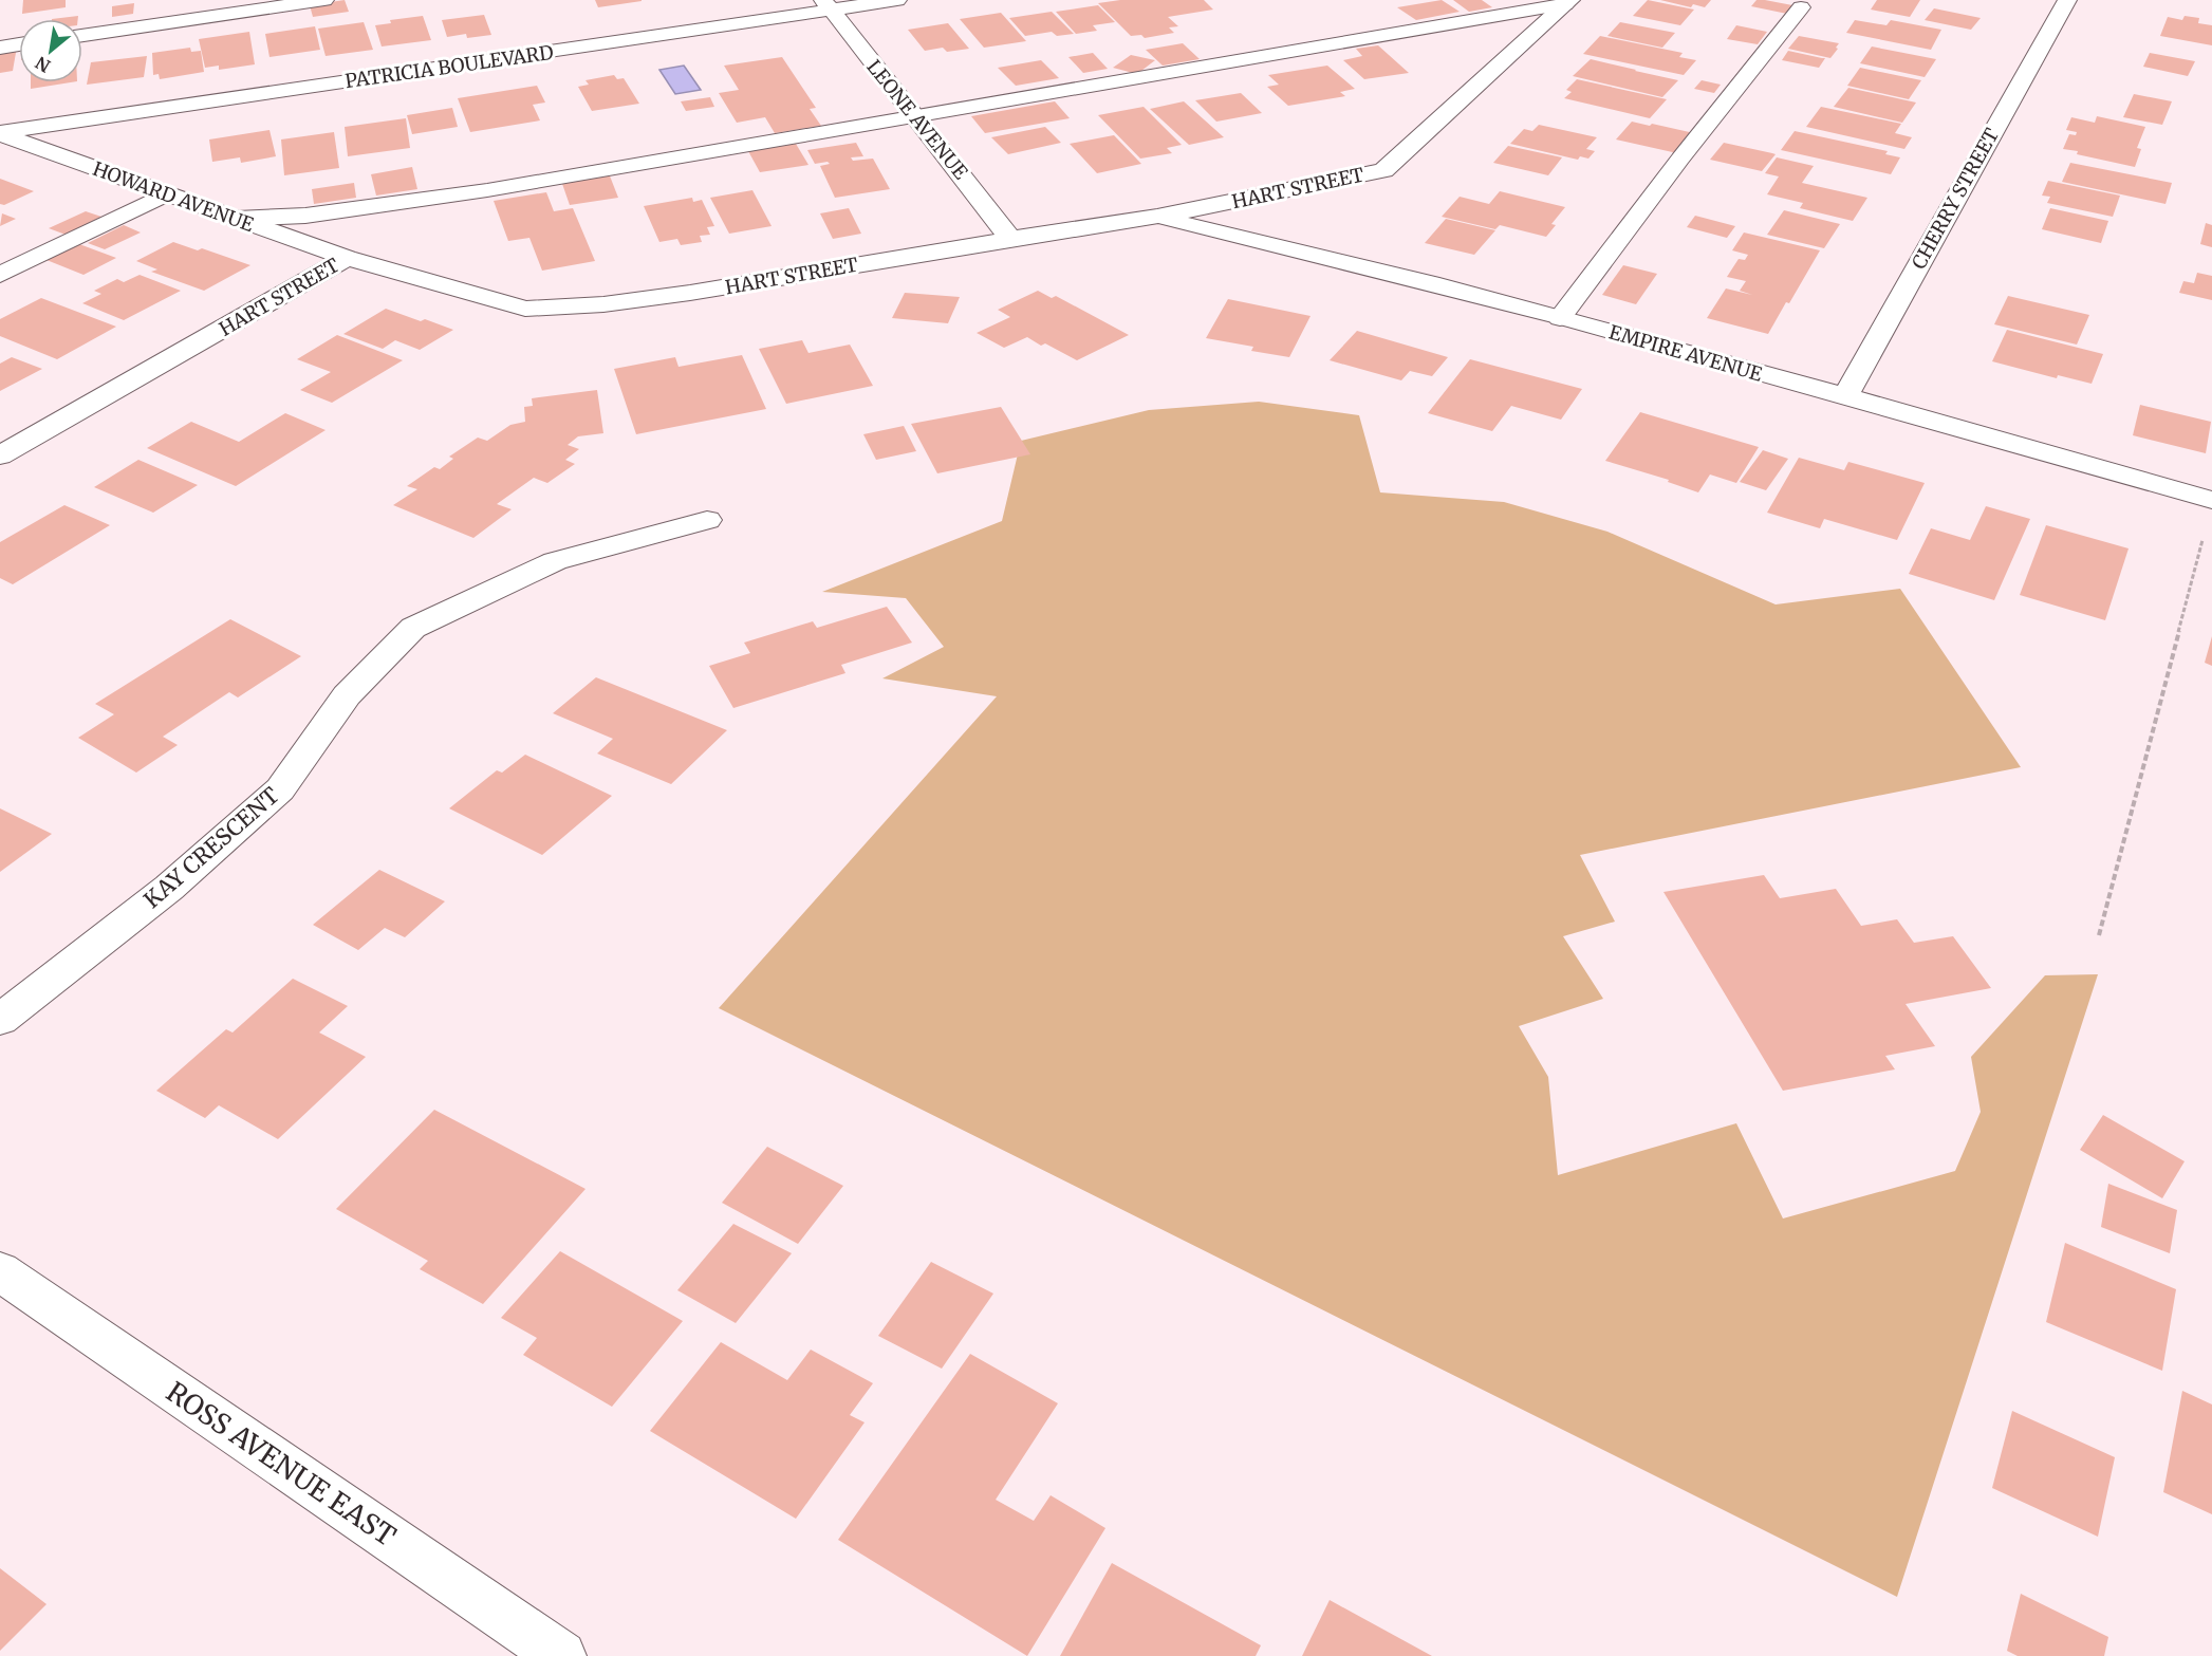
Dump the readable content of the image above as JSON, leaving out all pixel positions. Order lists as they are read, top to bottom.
{
  "streets": {
    "street": [
      "PATRICIA BOULEVARD",
      "LEONE AVENUE",
      "HART STREET",
      "HOWARD AVENUE",
      "CHERRY STREET",
      "EMPIRE AVENUE",
      "KAY CRESCENT",
      "ROSS AVENUE EAST"
    ]
  },
  "crossings": [
    ["PATRICIA BOULEVARD", "LEONE AVENUE"],
    ["PATRICIA BOULEVARD", "HOWARD AVENUE"],
    ["LEONE AVENUE", "HART STREET"],
    ["HART STREET", "HOWARD AVENUE"],
    ["HART STREET", "EMPIRE AVENUE"],
    ["CHERRY STREET", "EMPIRE AVENUE"]
  ],
  "north": "bottom left"
}
